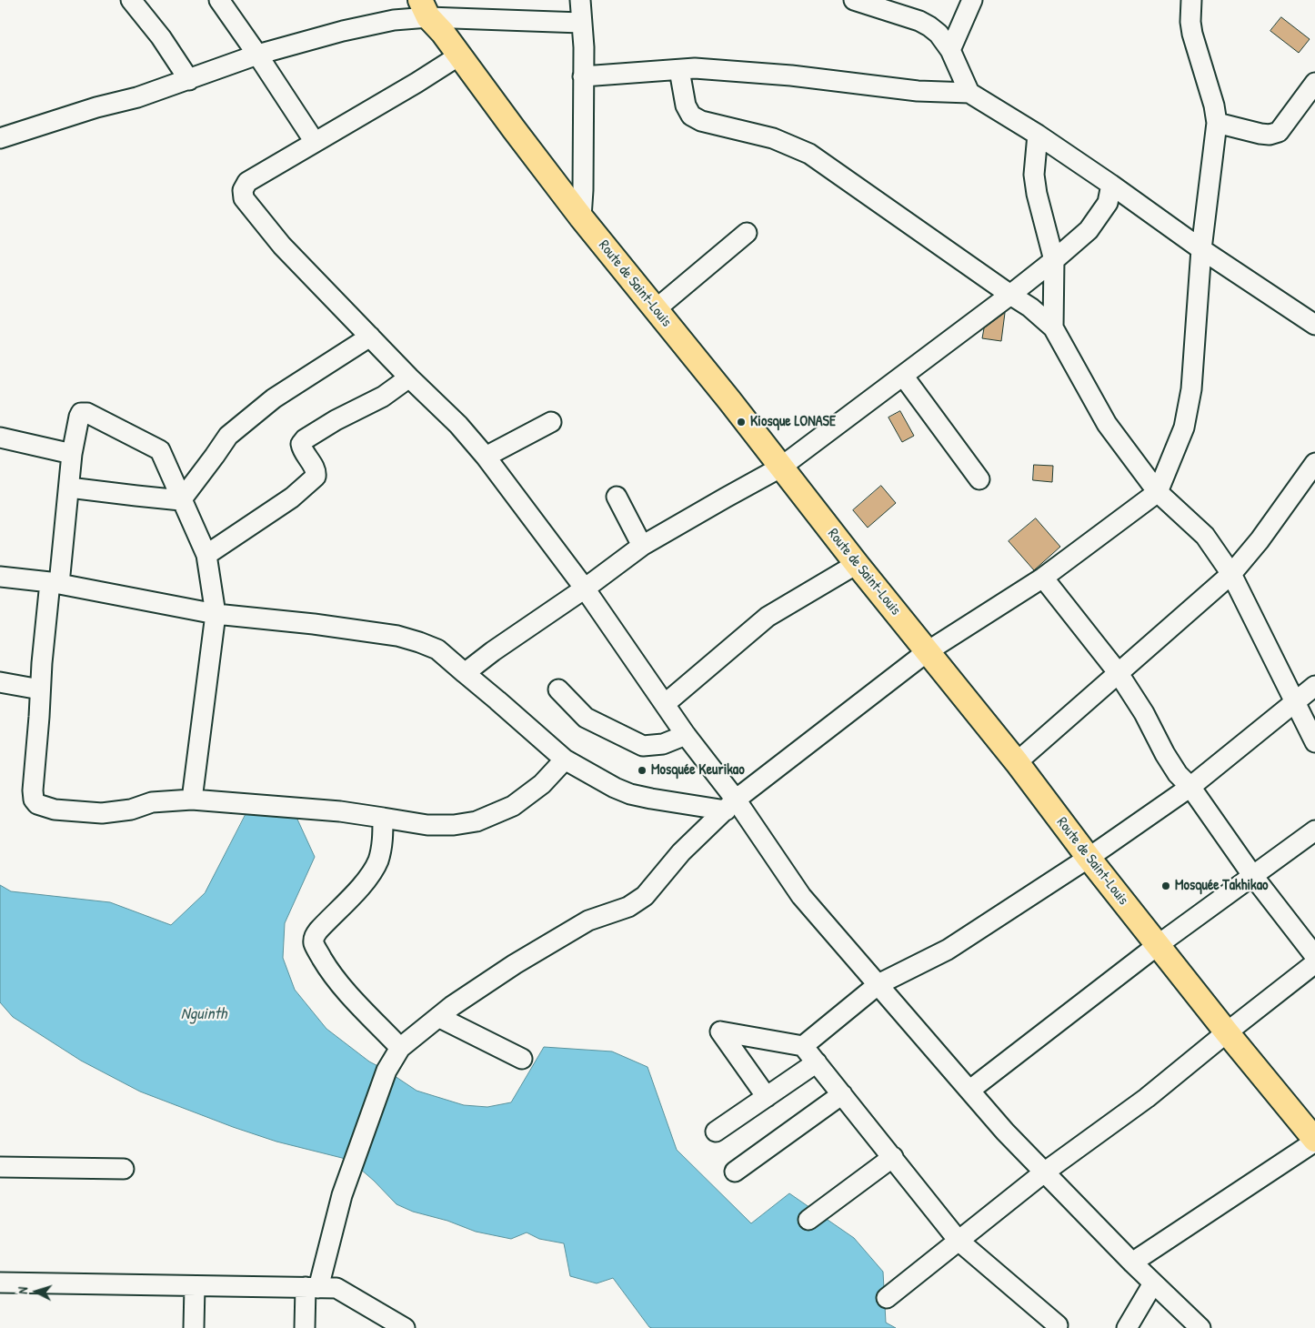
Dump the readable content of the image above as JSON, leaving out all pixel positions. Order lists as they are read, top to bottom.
{
  "streets": {
    "main road": ["Route de Saint-Louis"]
  },
  "water": ["Nguinth"],
  "places": ["Kiosque LONASE", "Mosquée Keurikao", "Mosquée Takhikao"],
  "north": "left"
}
